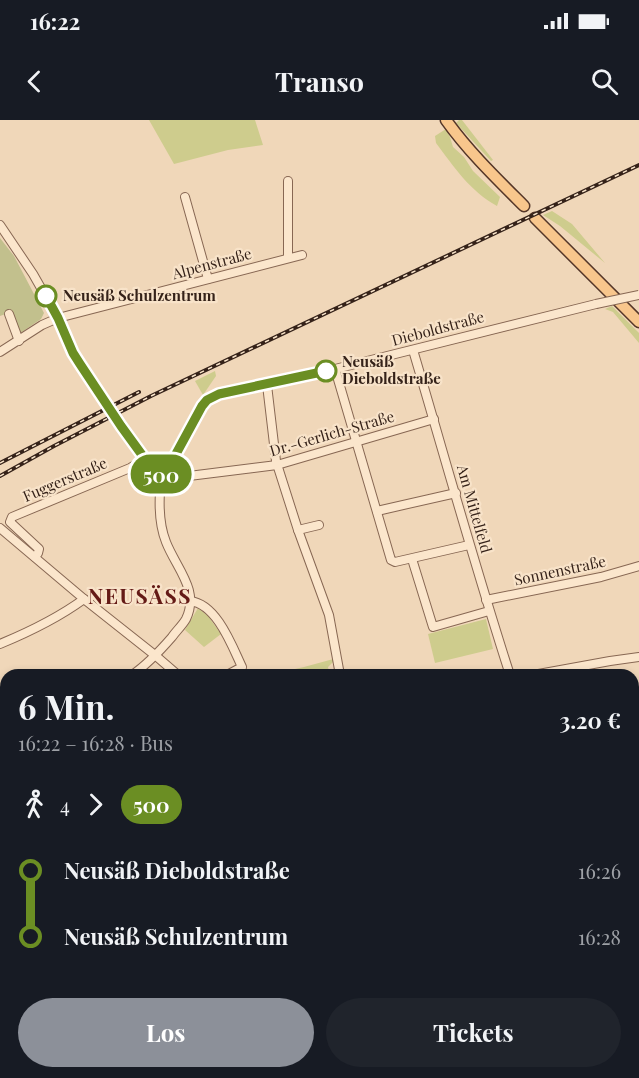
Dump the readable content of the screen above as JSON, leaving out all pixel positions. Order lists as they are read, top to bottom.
{
  "streets": {
    "street": [
      "Alpenstraße",
      "Dieboldstraße",
      "Dr.-Gerlich-Straße",
      "Fuggerstraße",
      "Am Mittelfeld",
      "Sonnenstraße"
    ]
  },
  "crossings": [
    ["Dieboldstraße", "Dr.-Gerlich-Straße"],
    ["Dieboldstraße", "Am Mittelfeld"],
    ["Dr.-Gerlich-Straße", "Am Mittelfeld"],
    ["Am Mittelfeld", "Sonnenstraße"]
  ],
  "districts": ["NEUSÄSS"],
  "places": ["Neusäß Schulzentrum", "Neusäß Dieboldstraße"],
  "lines": ["bus line 500"],
  "page": {
    "status": "16:22",
    "header": "Transo",
    "on_map": "500",
    "heading": ["6 Min.", "16:22 – 16:28 · Bus", "3.20 €"],
    "legs": ["4", "500"],
    "list": [
      {
        "name": "Neusäß Dieboldstraße",
        "value": "16:26"
      },
      {
        "name": "Neusäß Schulzentrum",
        "value": "16:28"
      }
    ],
    "buttons": ["Los", "Tickets"]
  }
}
